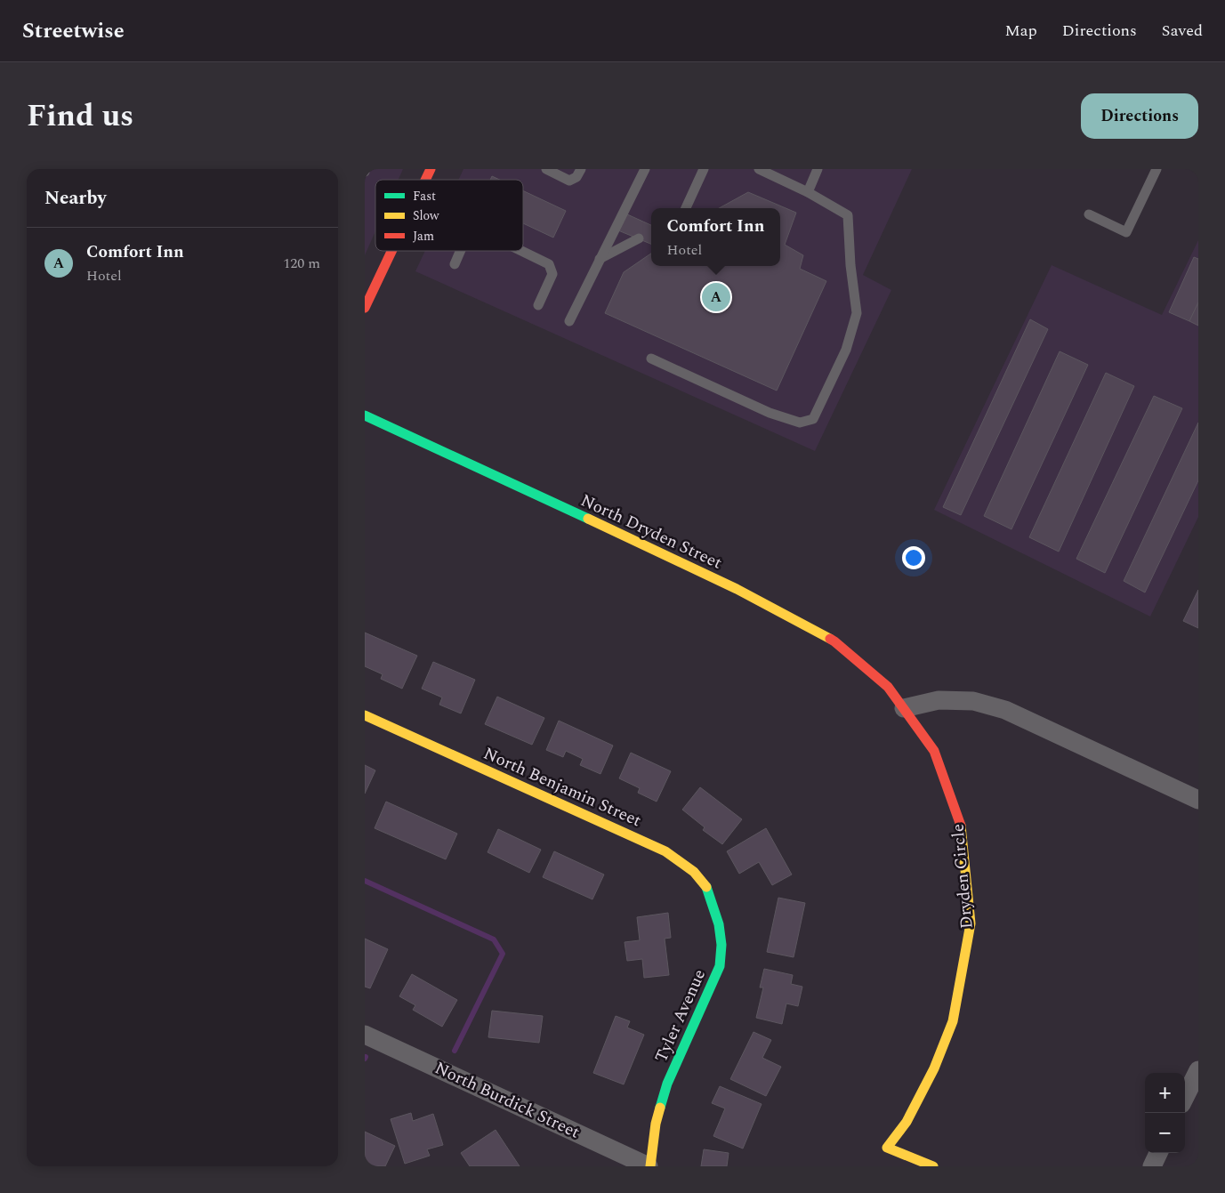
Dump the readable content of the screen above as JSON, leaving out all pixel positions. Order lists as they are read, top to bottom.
{
  "streets": {
    "street": [
      "North Dryden Street",
      "North Benjamin Street",
      "Dryden Circle",
      "Tyler Avenue",
      "North Burdick Street"
    ]
  },
  "crossings": [
    ["North Dryden Street", "Dryden Circle"],
    ["North Benjamin Street", "Tyler Avenue"],
    ["Tyler Avenue", "North Burdick Street"]
  ],
  "legend": ["Fast", "Slow", "Jam"],
  "page": {
    "header": "Streetwise",
    "nav": ["Map", "Directions", "Saved"],
    "title": "Find us",
    "buttons": "Directions",
    "heading": "Nearby",
    "popup": ["Comfort Inn", "Hotel"],
    "list": [
      {
        "mark": "A",
        "name": "Comfort Inn",
        "note": "Hotel",
        "value": "120 m"
      }
    ],
    "pins": "A",
    "map_buttons": ["+", "−"]
  }
}
